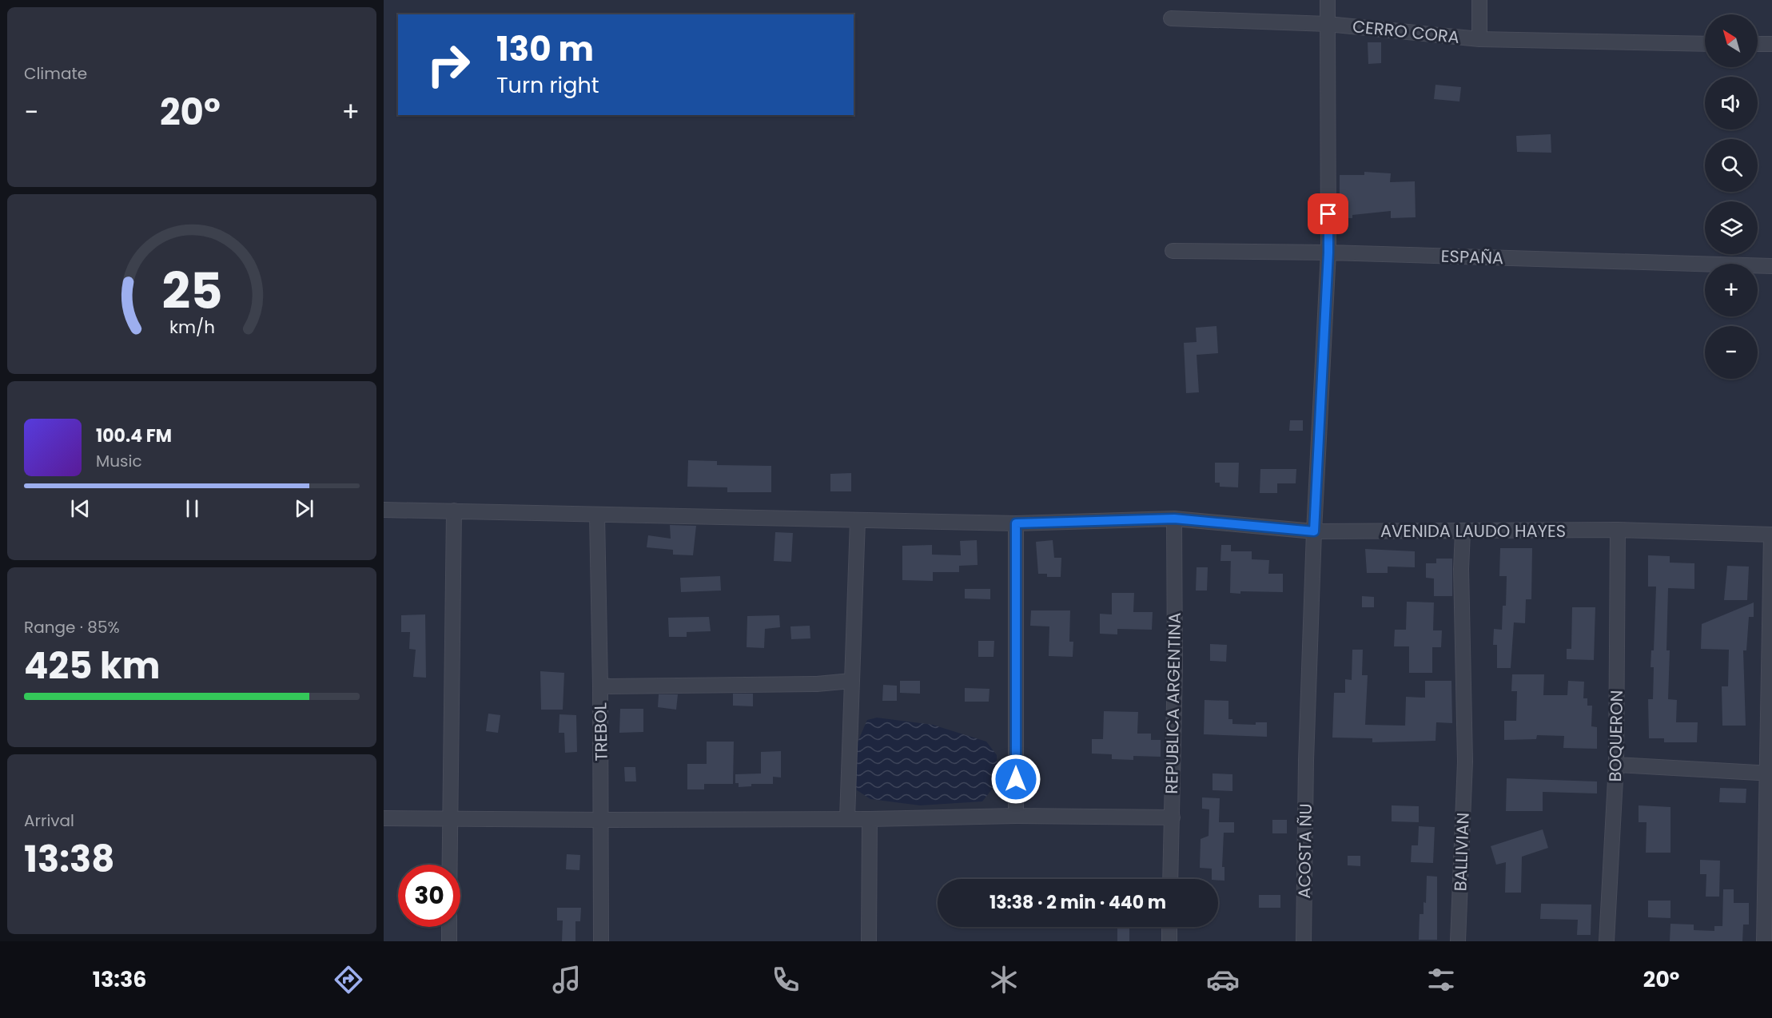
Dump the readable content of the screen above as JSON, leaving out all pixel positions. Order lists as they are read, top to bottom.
{
  "streets": {
    "street": [
      "CERRO CORA",
      "ESPAÑA",
      "AVENIDA LAUDO HAYES",
      "REPUBLICA ARGENTINA",
      "TREBOL",
      "BOQUERON",
      "ACOSTA ÑU",
      "BALLIVIAN"
    ]
  },
  "crossings": [
    ["CERRO CORA", "ESPAÑA"],
    ["CERRO CORA", "AVENIDA LAUDO HAYES"],
    ["CERRO CORA", "ACOSTA ÑU"],
    ["AVENIDA LAUDO HAYES", "REPUBLICA ARGENTINA"],
    ["AVENIDA LAUDO HAYES", "BOQUERON"],
    ["AVENIDA LAUDO HAYES", "ACOSTA ÑU"],
    ["AVENIDA LAUDO HAYES", "BALLIVIAN"]
  ],
  "north": "top left",
  "page": {
    "tile": [
      "Climate",
      ["Range · 85%", "425 km"],
      ["Arrival", "13:38"]
    ],
    "map_buttons": ["+", "−"],
    "turn": ["130 m", "Turn right"],
    "heat": ["−", "20°", "+"],
    "song": ["100.4 FM", "Music"],
    "limit": "30",
    "trip": "13:38 · 2 min · 440 m",
    "tabs": ["13:36", "20°"],
    "gauge": ["25", "km/h"]
  }
}
